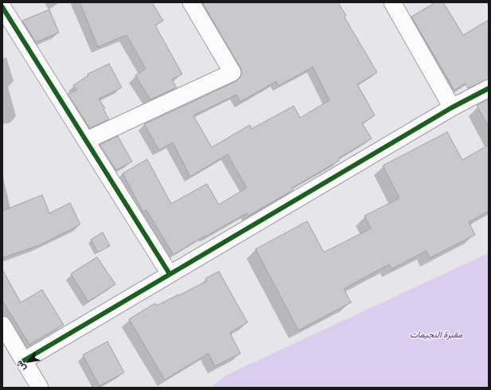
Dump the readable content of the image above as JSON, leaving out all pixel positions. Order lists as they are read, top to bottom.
{
  "parks": ["مقبرة النجيمات"],
  "north": "bottom left"
}
